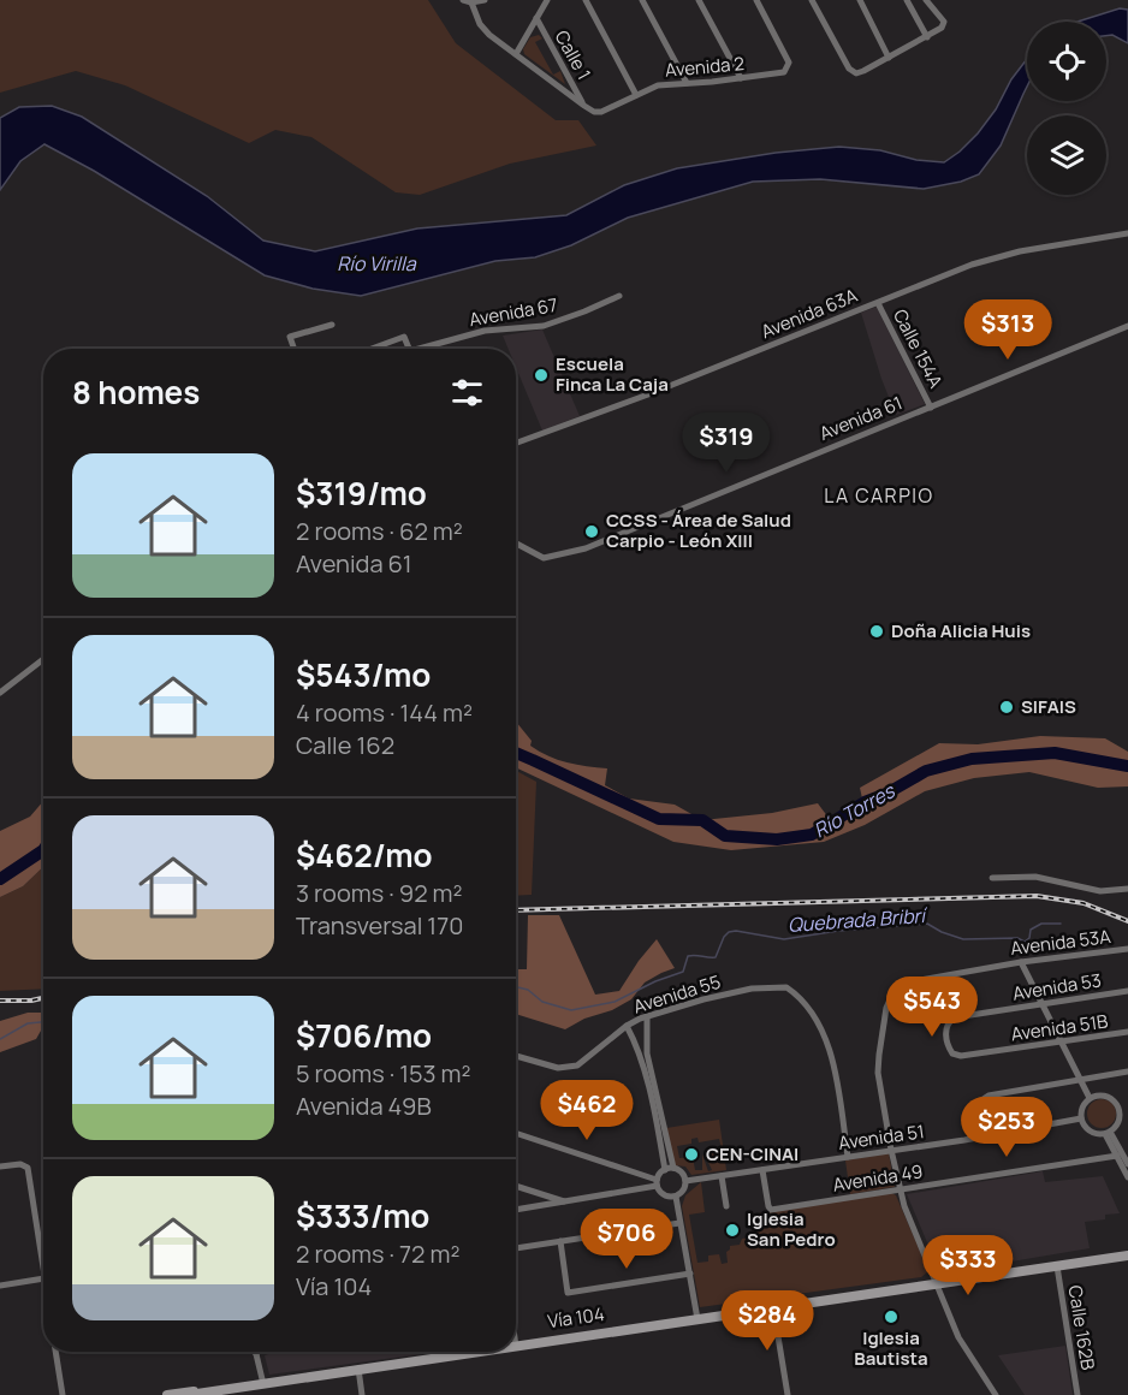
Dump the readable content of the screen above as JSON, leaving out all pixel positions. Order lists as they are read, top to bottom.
{
  "streets": {
    "main road": ["Vía 104"],
    "street": [
      "Calle 1",
      "Avenida 2",
      "Avenida 67",
      "Avenida 63A",
      "Calle 154A",
      "Avenida 61",
      "Avenida 53A",
      "Avenida 53",
      "Avenida 55",
      "Avenida 51B",
      "Avenida 51",
      "Avenida 49",
      "Calle 162B"
    ]
  },
  "crossings": [
    ["Calle 1", "Avenida 2"],
    ["Avenida 63A", "Calle 154A"],
    ["Calle 154A", "Avenida 61"],
    ["Avenida 53A", "Avenida 51"],
    ["Avenida 53", "Avenida 51B"],
    ["Avenida 55", "Avenida 51"],
    ["Avenida 51", "Avenida 49"],
    ["Vía 104", "Calle 162B"]
  ],
  "districts": ["LA CARPIO"],
  "water": ["Río Virilla", "Río Torres", "Quebrada Bribrí"],
  "places": [
    "Escuela Finca La Caja",
    "CCSS - Área de Salud Carpio - León XIII",
    "Doña Alicia Huis",
    "SIFAIS",
    "CEN-CINAI",
    "Iglesia San Pedro",
    "Iglesia Bautista"
  ],
  "page": {
    "price": [
      "$313",
      "$319",
      "$543",
      "$462",
      "$253",
      "$706",
      "$333",
      "$284"
    ],
    "heading": "8 homes",
    "list": [
      {
        "name": "$319/mo",
        "note": "2 rooms · 62 m² · Avenida 61"
      },
      {
        "name": "$543/mo",
        "note": "4 rooms · 144 m² · Calle 162"
      },
      {
        "name": "$462/mo",
        "note": "3 rooms · 92 m² · Transversal 170"
      },
      {
        "name": "$706/mo",
        "note": "5 rooms · 153 m² · Avenida 49B"
      },
      {
        "name": "$333/mo",
        "note": "2 rooms · 72 m² · Vía 104"
      }
    ]
  }
}
